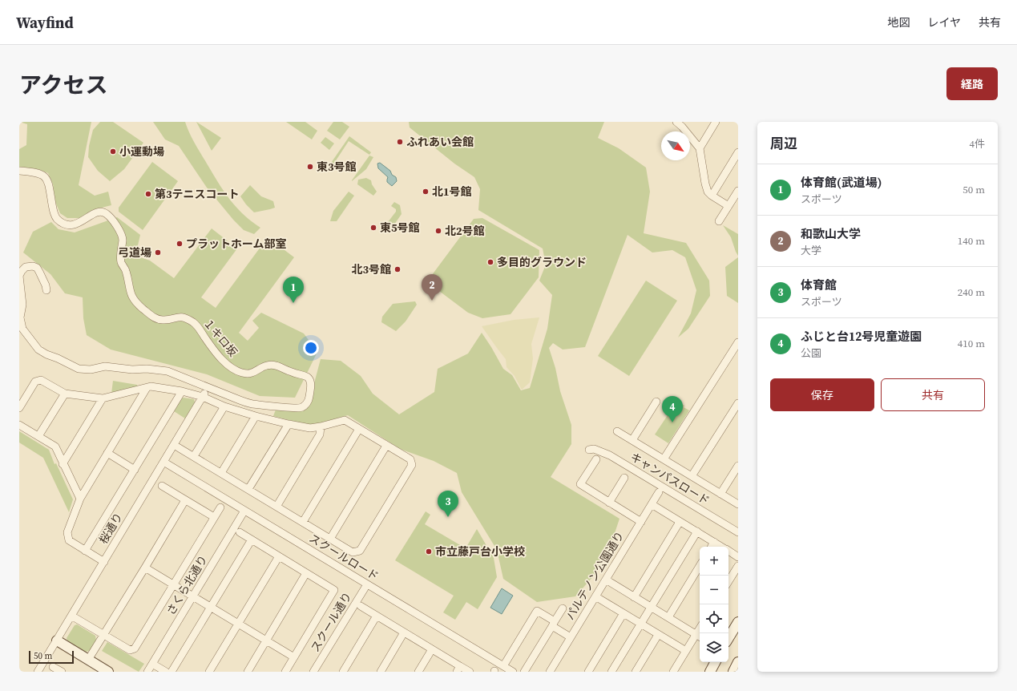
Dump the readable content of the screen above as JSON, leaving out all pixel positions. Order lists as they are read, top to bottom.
{
  "streets": {
    "street": [
      "１キロ坂",
      "キャンパスロード",
      "桜通り",
      "スクールロード",
      "パルテノン公園通り",
      "さくら北通り",
      "スクール通り"
    ]
  },
  "crossings": [
    ["１キロ坂", "桜通り"],
    ["桜通り", "スクールロード"],
    ["スクールロード", "さくら北通り"],
    ["スクールロード", "スクール通り"]
  ],
  "places": [
    "ふれあい会館",
    "小運動場",
    "東3号館",
    "北1号館",
    "第3テニスコート",
    "東5号館",
    "北2号館",
    "プラットホーム部室",
    "弓道場",
    "多目的グラウンド",
    "北3号館",
    "市立藤戸台小学校"
  ],
  "scale_bar": "50 m",
  "north": "bottom right",
  "page": {
    "header": "Wayfind",
    "nav": ["地図", "レイヤ", "共有"],
    "title": "アクセス",
    "buttons": [
      "経路",
      ["保存", "共有"]
    ],
    "heading": ["周辺", "4件"],
    "list": [
      {
        "mark": "1",
        "name": "体育館(武道場)",
        "note": "スポーツ",
        "value": "50 m"
      },
      {
        "mark": "2",
        "name": "和歌山大学",
        "note": "大学",
        "value": "140 m"
      },
      {
        "mark": "3",
        "name": "体育館",
        "note": "スポーツ",
        "value": "240 m"
      },
      {
        "mark": "4",
        "name": "ふじと台12号児童遊園",
        "note": "公園",
        "value": "410 m"
      }
    ],
    "pins": [
      "2",
      "1",
      "4",
      "3"
    ],
    "map_buttons": ["+", "−"],
    "scale": "50 m"
  }
}
